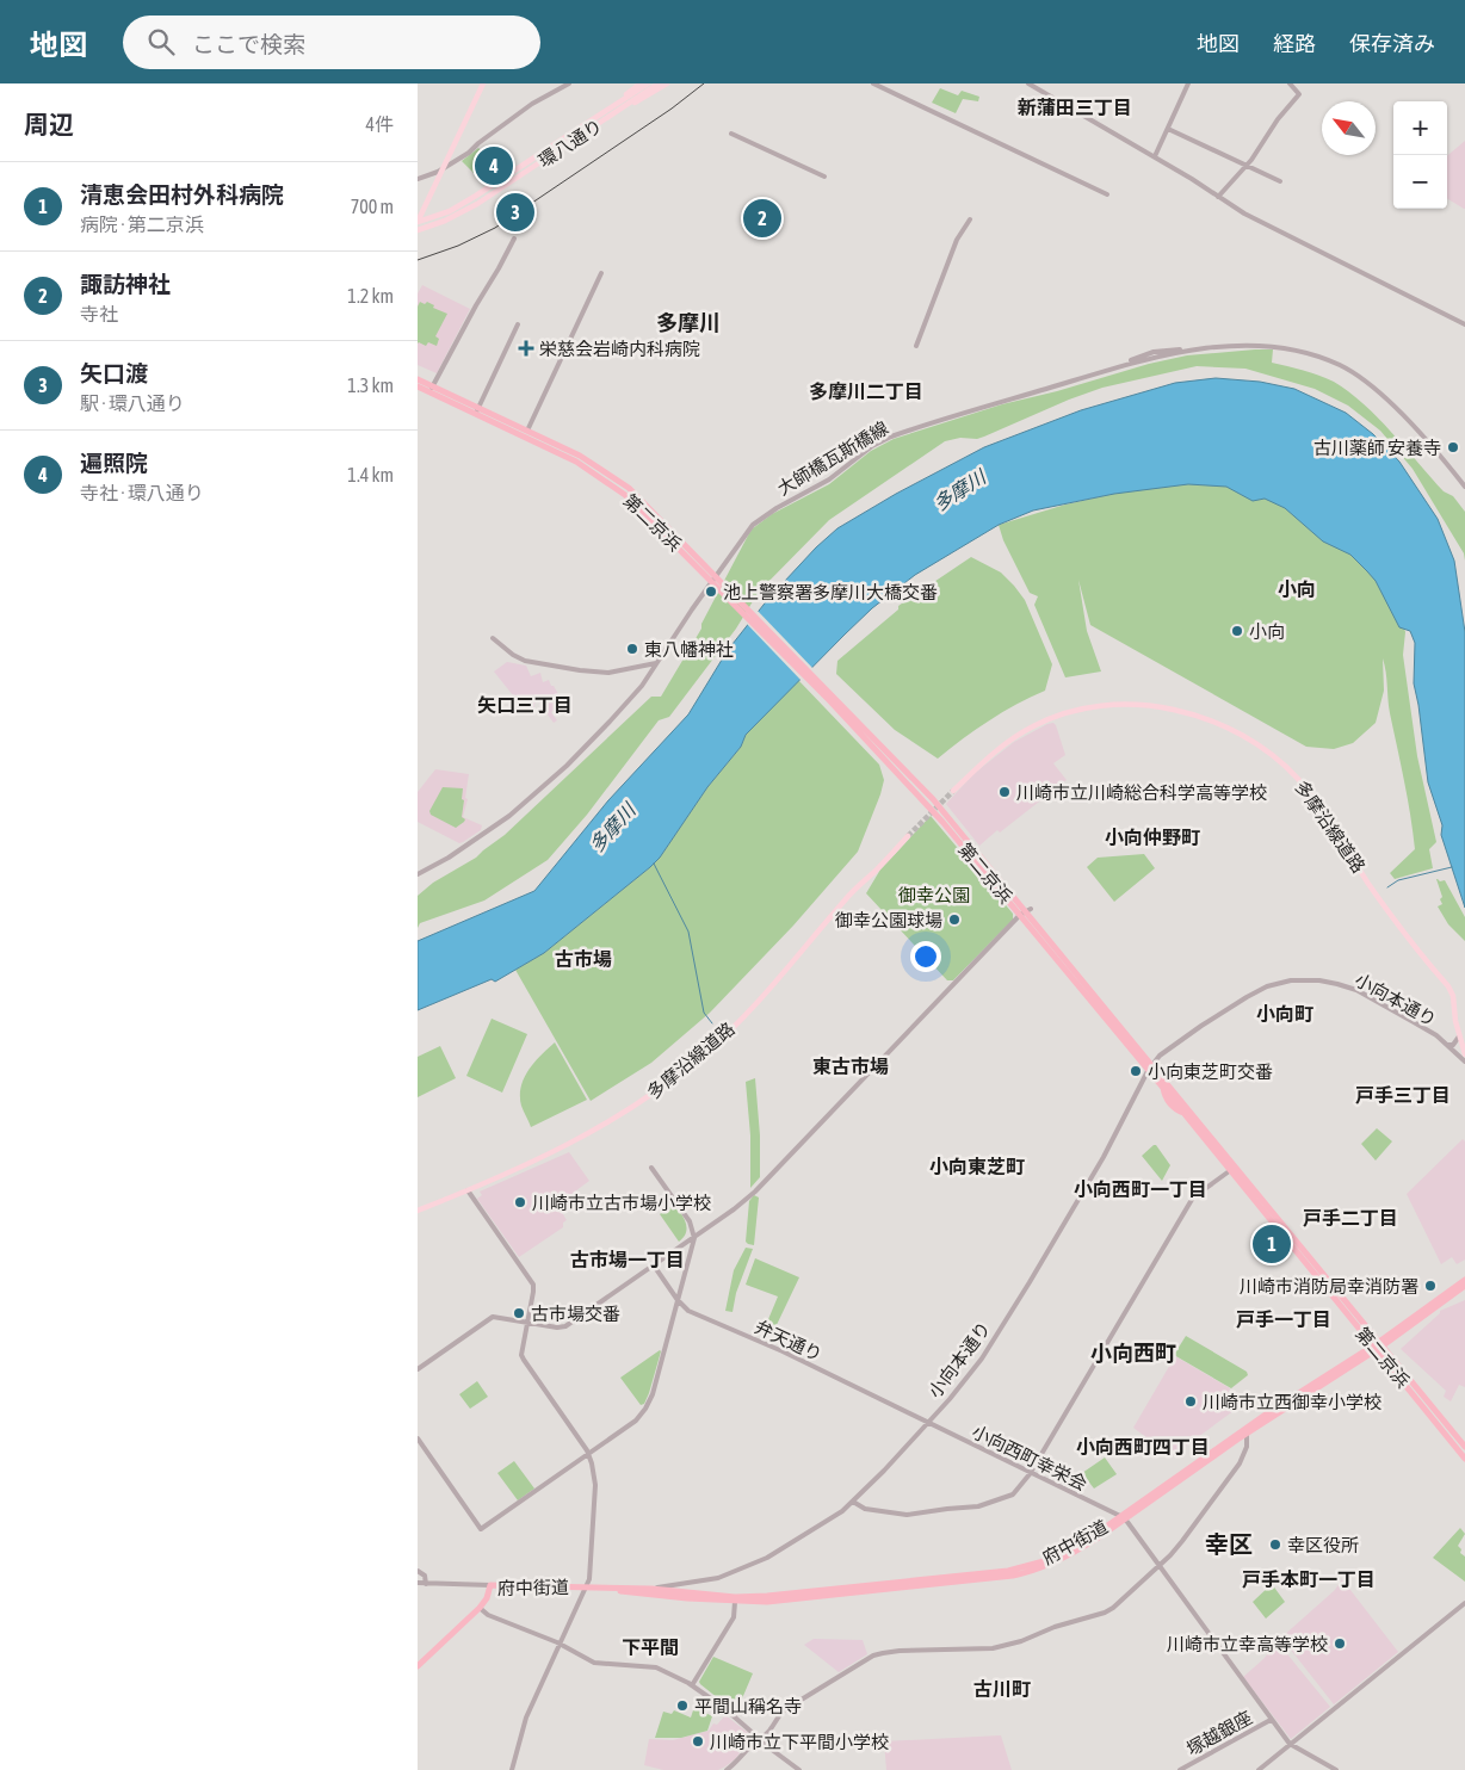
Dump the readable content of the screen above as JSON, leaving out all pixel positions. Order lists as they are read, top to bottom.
{
  "streets": {
    "highway": ["第二京浜", "府中街道"],
    "main road": ["環八通り", "多摩沿線道路"],
    "street": [
      "大師橋瓦斯橋線",
      "小向本通り",
      "弁天通り",
      "小向西町幸栄会",
      "塚越銀座"
    ]
  },
  "crossings": [
    ["第二京浜", "小向本通り"],
    ["第二京浜", "府中街道"],
    ["小向本通り", "弁天通り"],
    ["小向本通り", "小向西町幸栄会"],
    ["弁天通り", "小向西町幸栄会"],
    ["小向西町幸栄会", "府中街道"]
  ],
  "districts": [
    "新蒲田三丁目",
    "多摩川",
    "多摩川二丁目",
    "小向",
    "矢口三丁目",
    "小向仲野町",
    "古市場",
    "小向町",
    "東古市場",
    "戸手三丁目",
    "小向東芝町",
    "小向西町一丁目",
    "戸手二丁目",
    "古市場一丁目",
    "戸手一丁目",
    "小向西町",
    "小向西町四丁目",
    "幸区",
    "戸手本町一丁目",
    "下平間",
    "古川町"
  ],
  "water": ["多摩川"],
  "parks": ["御幸公園"],
  "places": {
    "health": ["栄慈会岩崎内科病院"],
    "other": [
      "古川薬師 安養寺",
      "池上警察署多摩川大橋交番",
      "小向",
      "東八幡神社",
      "川崎市立川崎総合科学高等学校",
      "御幸公園球場",
      "小向東芝町交番",
      "川崎市立古市場小学校",
      "川崎市消防局幸消防署",
      "古市場交番",
      "川崎市立西御幸小学校",
      "幸区役所",
      "川崎市立幸高等学校",
      "平間山稱名寺",
      "川崎市立下平間小学校"
    ]
  },
  "north": "top left",
  "page": {
    "header": "地図",
    "search": "ここで検索",
    "nav": ["地図", "経路", "保存済み"],
    "heading": ["周辺", "4件"],
    "map_buttons": ["+", "−"],
    "pins": [
      "4",
      "3",
      "2",
      "1"
    ],
    "list": [
      {
        "mark": "1",
        "name": "清恵会田村外科病院",
        "note": "病院 · 第二京浜",
        "value": "700 m"
      },
      {
        "mark": "2",
        "name": "諏訪神社",
        "note": "寺社",
        "value": "1.2 km"
      },
      {
        "mark": "3",
        "name": "矢口渡",
        "note": "駅 · 環八通り",
        "value": "1.3 km"
      },
      {
        "mark": "4",
        "name": "遍照院",
        "note": "寺社 · 環八通り",
        "value": "1.4 km"
      }
    ]
  }
}
